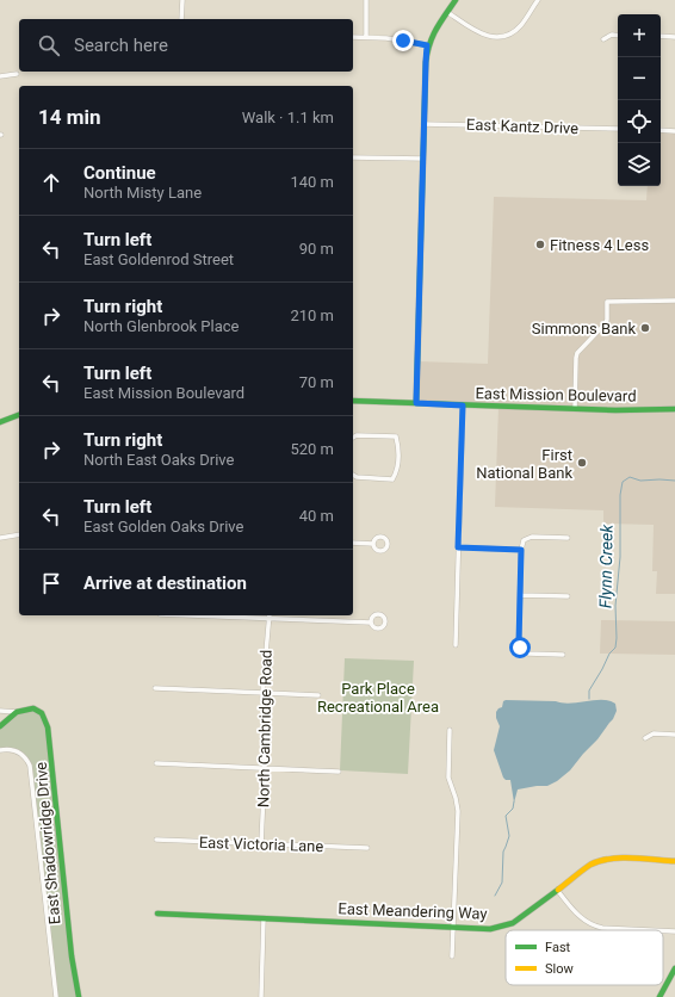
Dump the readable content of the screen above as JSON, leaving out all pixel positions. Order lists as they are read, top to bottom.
{
  "streets": {
    "street": [
      "East Kantz Drive",
      "East Mission Boulevard",
      "North Cambridge Road",
      "East Shadowridge Drive",
      "East Victoria Lane",
      "East Meandering Way"
    ]
  },
  "crossings": [
    ["North Cambridge Road", "East Victoria Lane"]
  ],
  "water": ["Flynn Creek"],
  "parks": ["Park Place Recreational Area"],
  "places": ["Fitness 4 Less", "Simmons Bank", "First National Bank"],
  "legend": ["Fast", "Slow"],
  "page": {
    "map_buttons": ["+", "−"],
    "search": "Search here",
    "heading": ["14 min", "Walk · 1.1 km"],
    "list": [
      ["Continue", "North Misty Lane", "140 m"],
      ["Turn left", "East Goldenrod Street", "90 m"],
      ["Turn right", "North Glenbrook Place", "210 m"],
      ["Turn left", "East Mission Boulevard", "70 m"],
      ["Turn right", "North East Oaks Drive", "520 m"],
      ["Turn left", "East Golden Oaks Drive", "40 m"],
      "Arrive at destination"
    ]
  }
}
